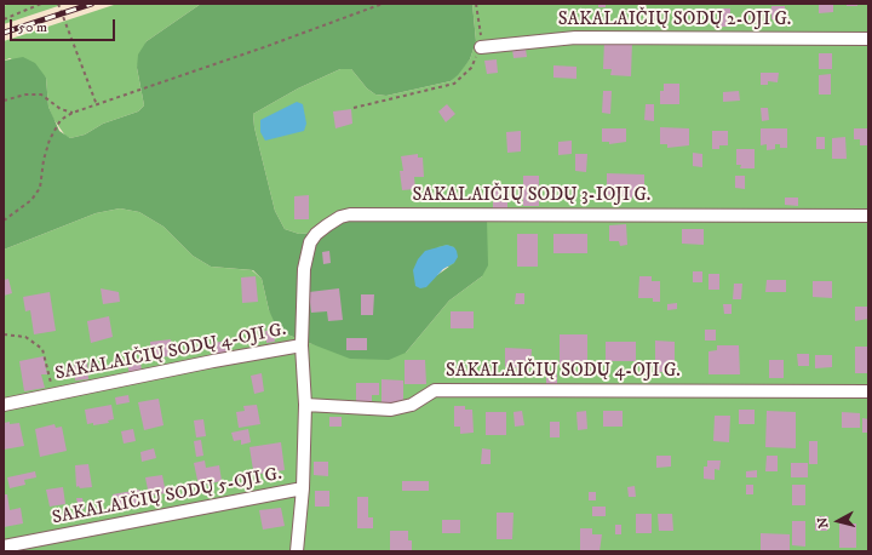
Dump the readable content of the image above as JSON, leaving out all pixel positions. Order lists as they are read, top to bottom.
{
  "streets": {
    "street": [
      "SAKALAIČIŲ SODŲ 2-OJI G.",
      "SAKALAIČIŲ SODŲ 3-IOJI G.",
      "SAKALAIČIŲ SODŲ 4-OJI G.",
      "SAKALAIČIŲ SODŲ 5-OJI G."
    ]
  },
  "crossings": [
    ["SAKALAIČIŲ SODŲ 3-IOJI G.", "SAKALAIČIŲ SODŲ 4-OJI G."]
  ],
  "scale_bar": "50 m",
  "north": "left"
}
